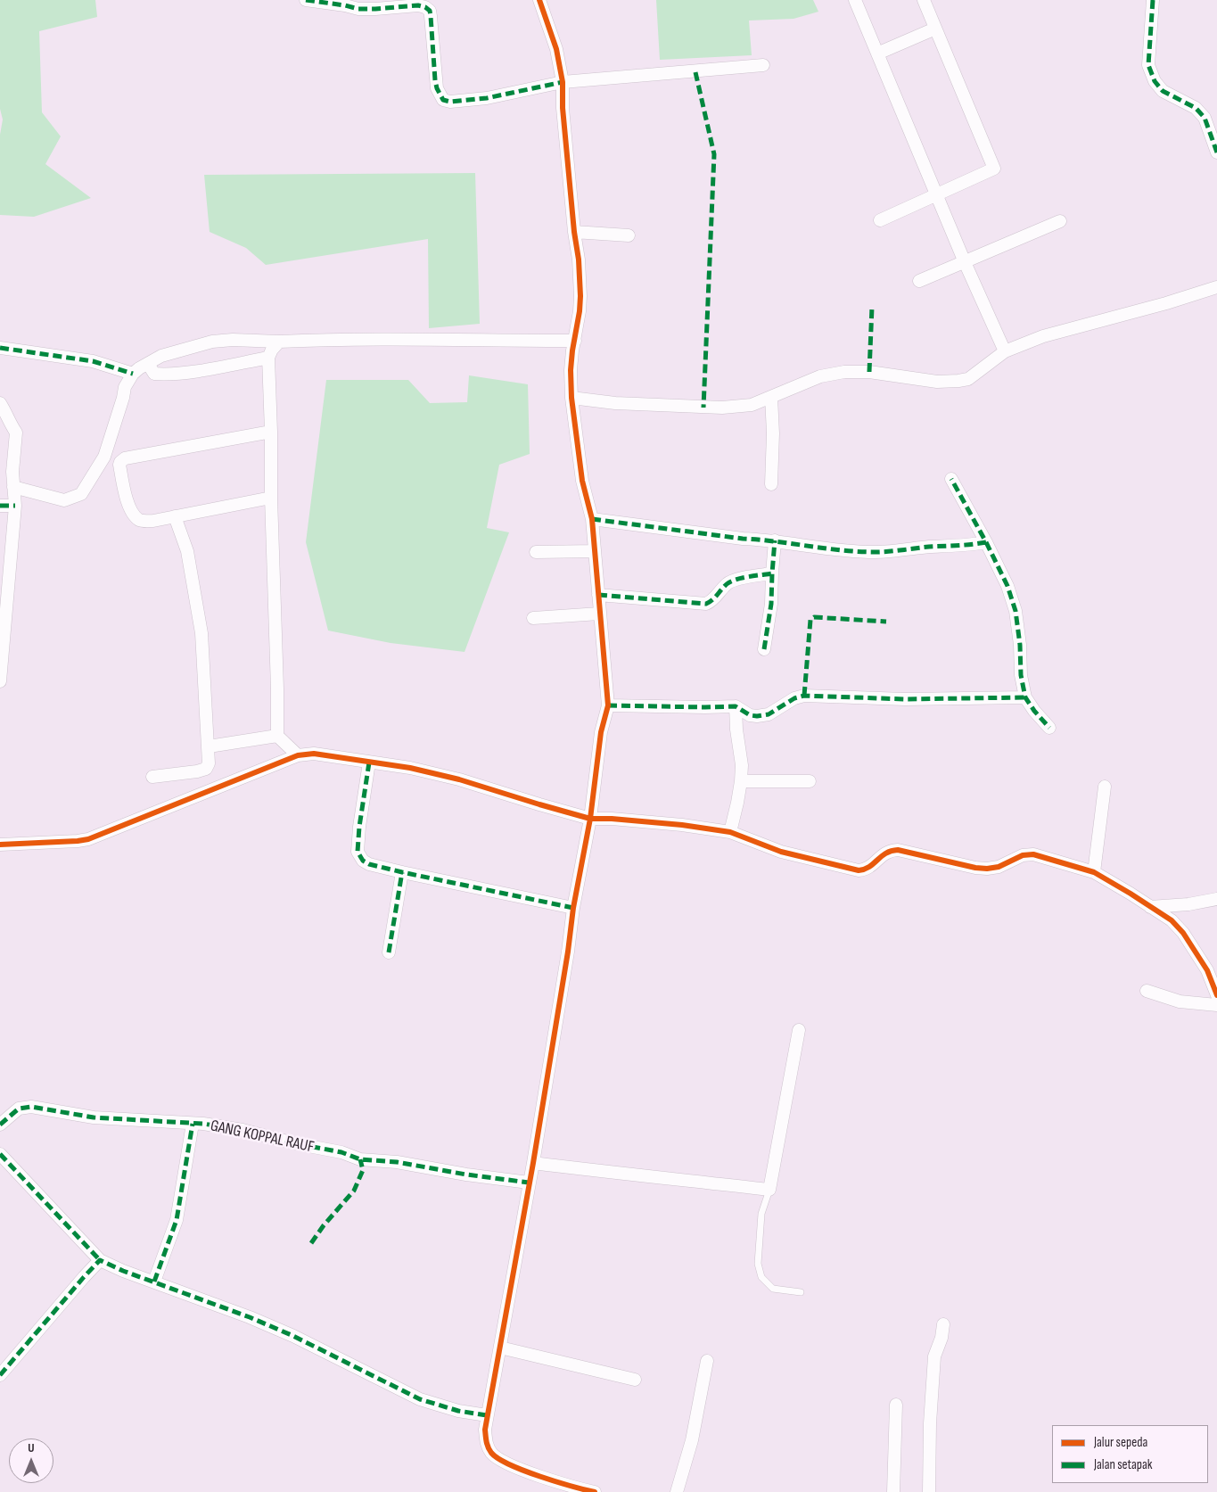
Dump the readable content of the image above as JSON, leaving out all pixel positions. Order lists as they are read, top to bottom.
{
  "streets": {
    "street": ["GANG KOPPAL RAUF"]
  },
  "legend": ["Jalur sepeda", "Jalan setapak"],
  "north": "top"
}
